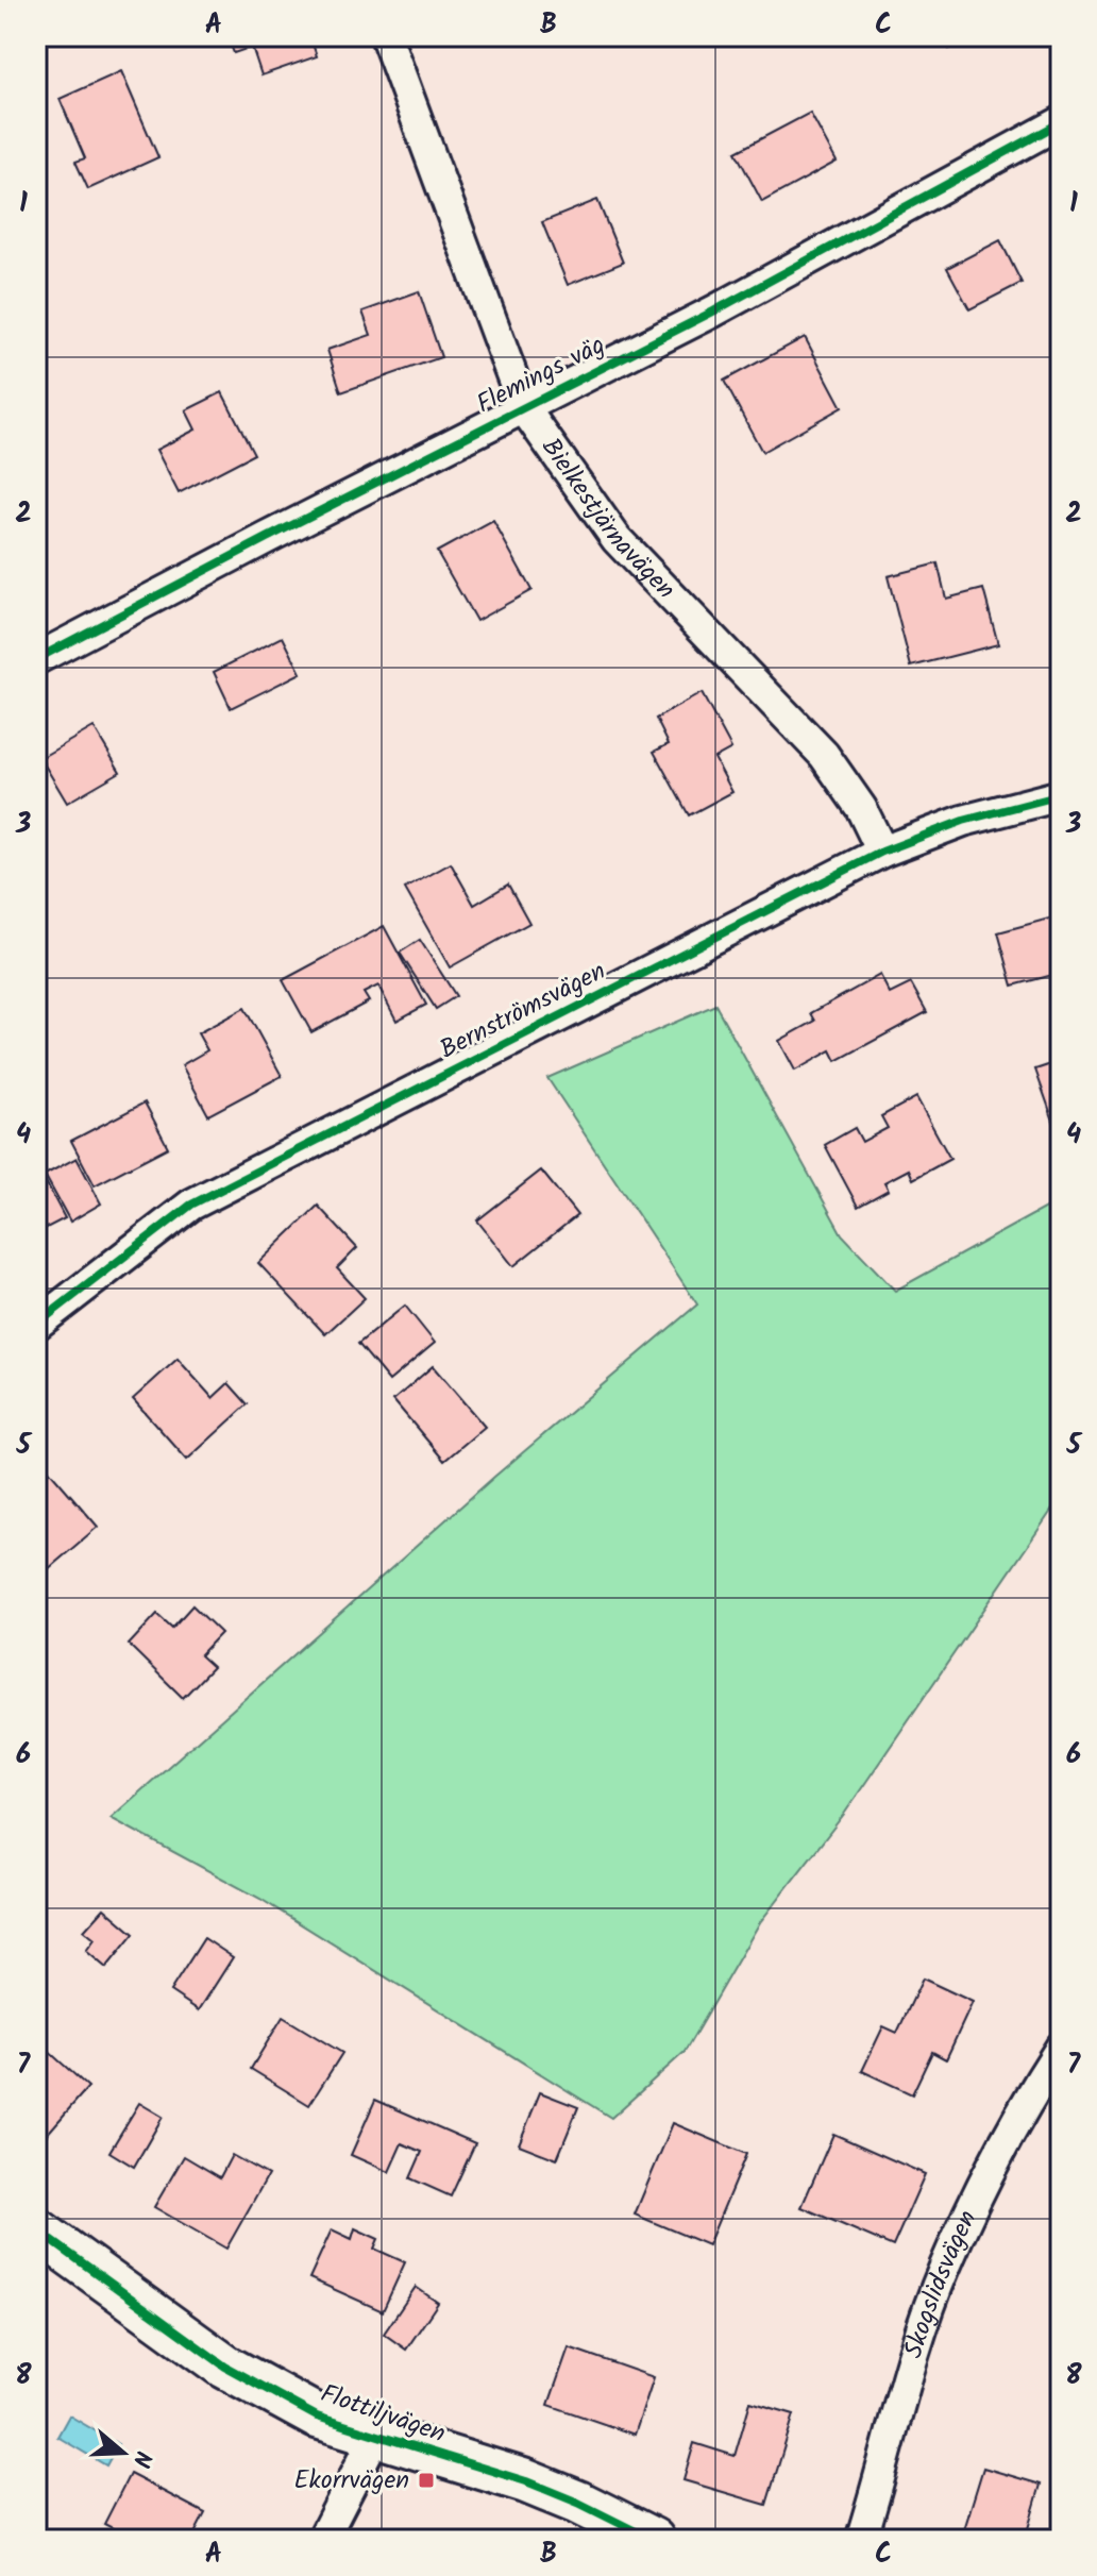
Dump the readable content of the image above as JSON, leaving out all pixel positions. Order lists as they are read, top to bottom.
{
  "streets": {
    "street": [
      "Flemings väg",
      "Bielkestjärnavägen",
      "Bernströmsvägen",
      "Skogslidsvägen",
      "Flottiljvägen"
    ]
  },
  "crossings": [
    ["Flemings väg", "Bielkestjärnavägen"],
    ["Bielkestjärnavägen", "Bernströmsvägen"]
  ],
  "places": {
    "transit": ["Ekorrvägen"]
  },
  "north": "right",
  "grid": {
    "columns": ["A", "B", "C"],
    "rows": [
      "1",
      "2",
      "3",
      "4",
      "5",
      "6",
      "7",
      "8"
    ]
  }
}
